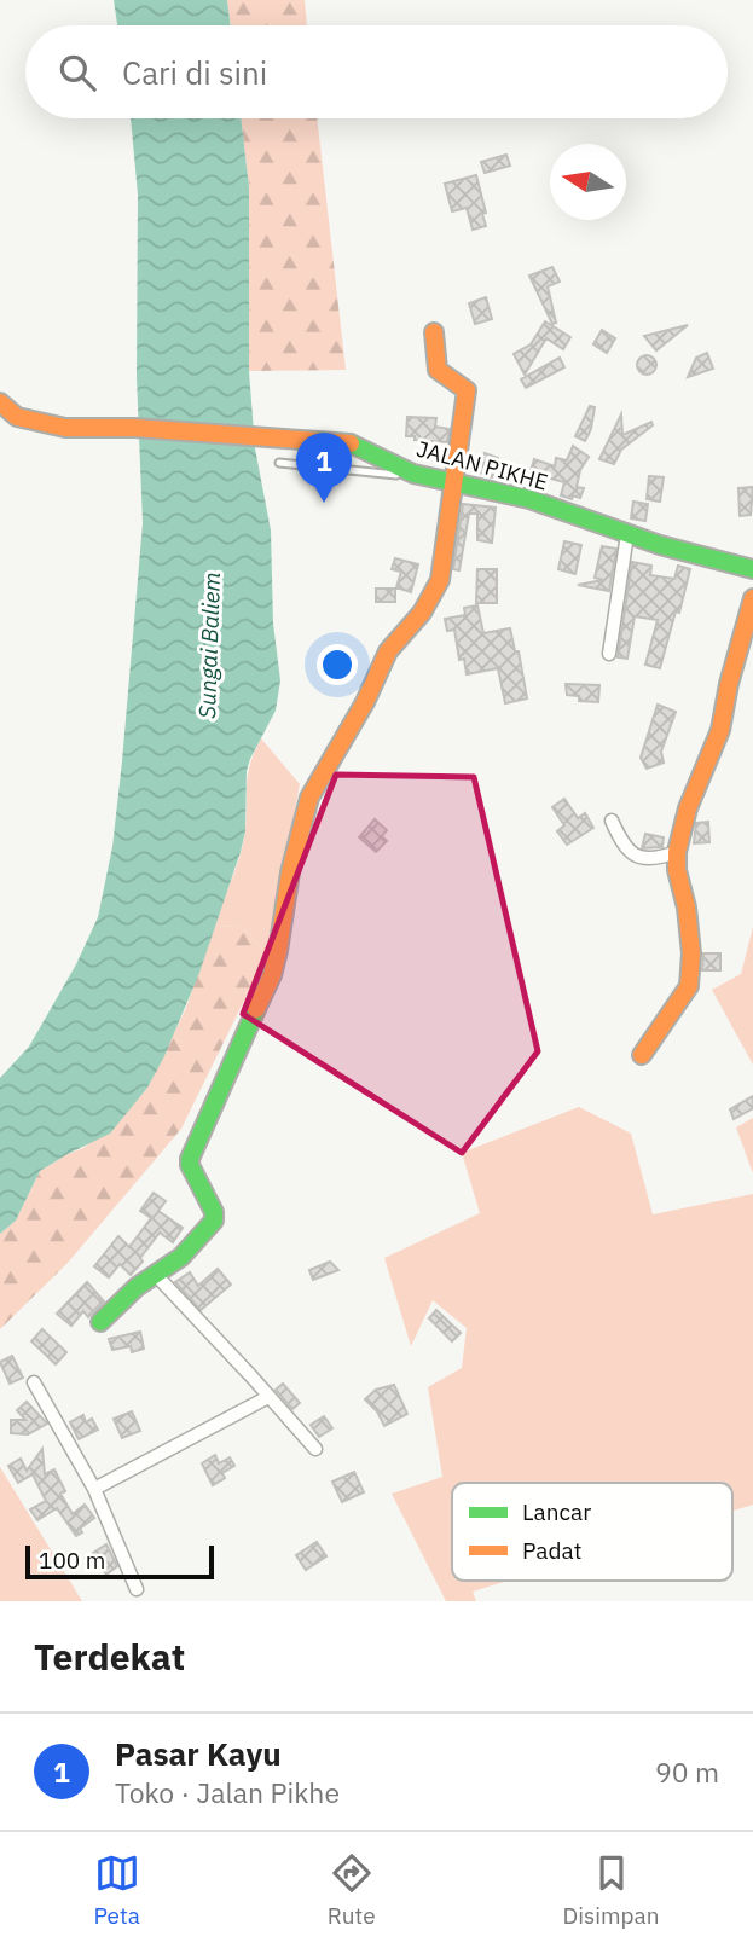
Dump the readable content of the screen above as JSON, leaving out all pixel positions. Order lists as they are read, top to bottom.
{
  "streets": {
    "main road": ["JALAN PIKHE"]
  },
  "water": ["Sungai Baliem"],
  "legend": ["Lancar", "Padat"],
  "scale_bar": "100 m",
  "north": "left",
  "page": {
    "search": "Cari di sini",
    "pins": "1",
    "scale": "100 m",
    "heading": "Terdekat",
    "list": [
      {
        "mark": "1",
        "name": "Pasar Kayu",
        "note": "Toko · Jalan Pikhe",
        "value": "90 m"
      }
    ],
    "nav": ["Peta", "Rute", "Disimpan"]
  }
}
